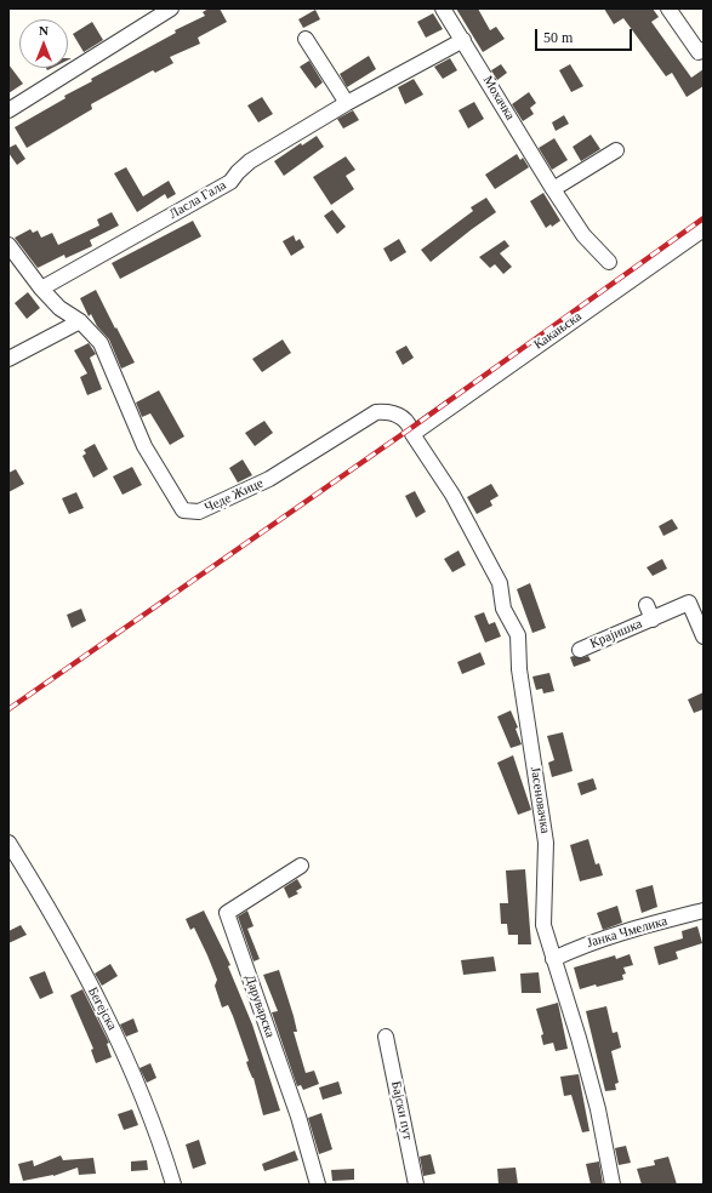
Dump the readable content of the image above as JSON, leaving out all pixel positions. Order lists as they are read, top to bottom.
{
  "streets": {
    "street": [
      "Мохачка",
      "Ласла Гала",
      "Какањска",
      "Чеде Жице",
      "Крајишка",
      "Јасеновачка",
      "Јанка Чмелика",
      "Даруварска",
      "Бегејска",
      "Бајски пут"
    ]
  },
  "crossings": [
    ["Мохачка", "Ласла Гала"],
    ["Ласла Гала", "Чеде Жице"],
    ["Какањска", "Чеде Жице"],
    ["Какањска", "Јасеновачка"],
    ["Чеде Жице", "Јасеновачка"],
    ["Јасеновачка", "Јанка Чмелика"]
  ],
  "scale_bar": "50 m",
  "north": "top"
}
